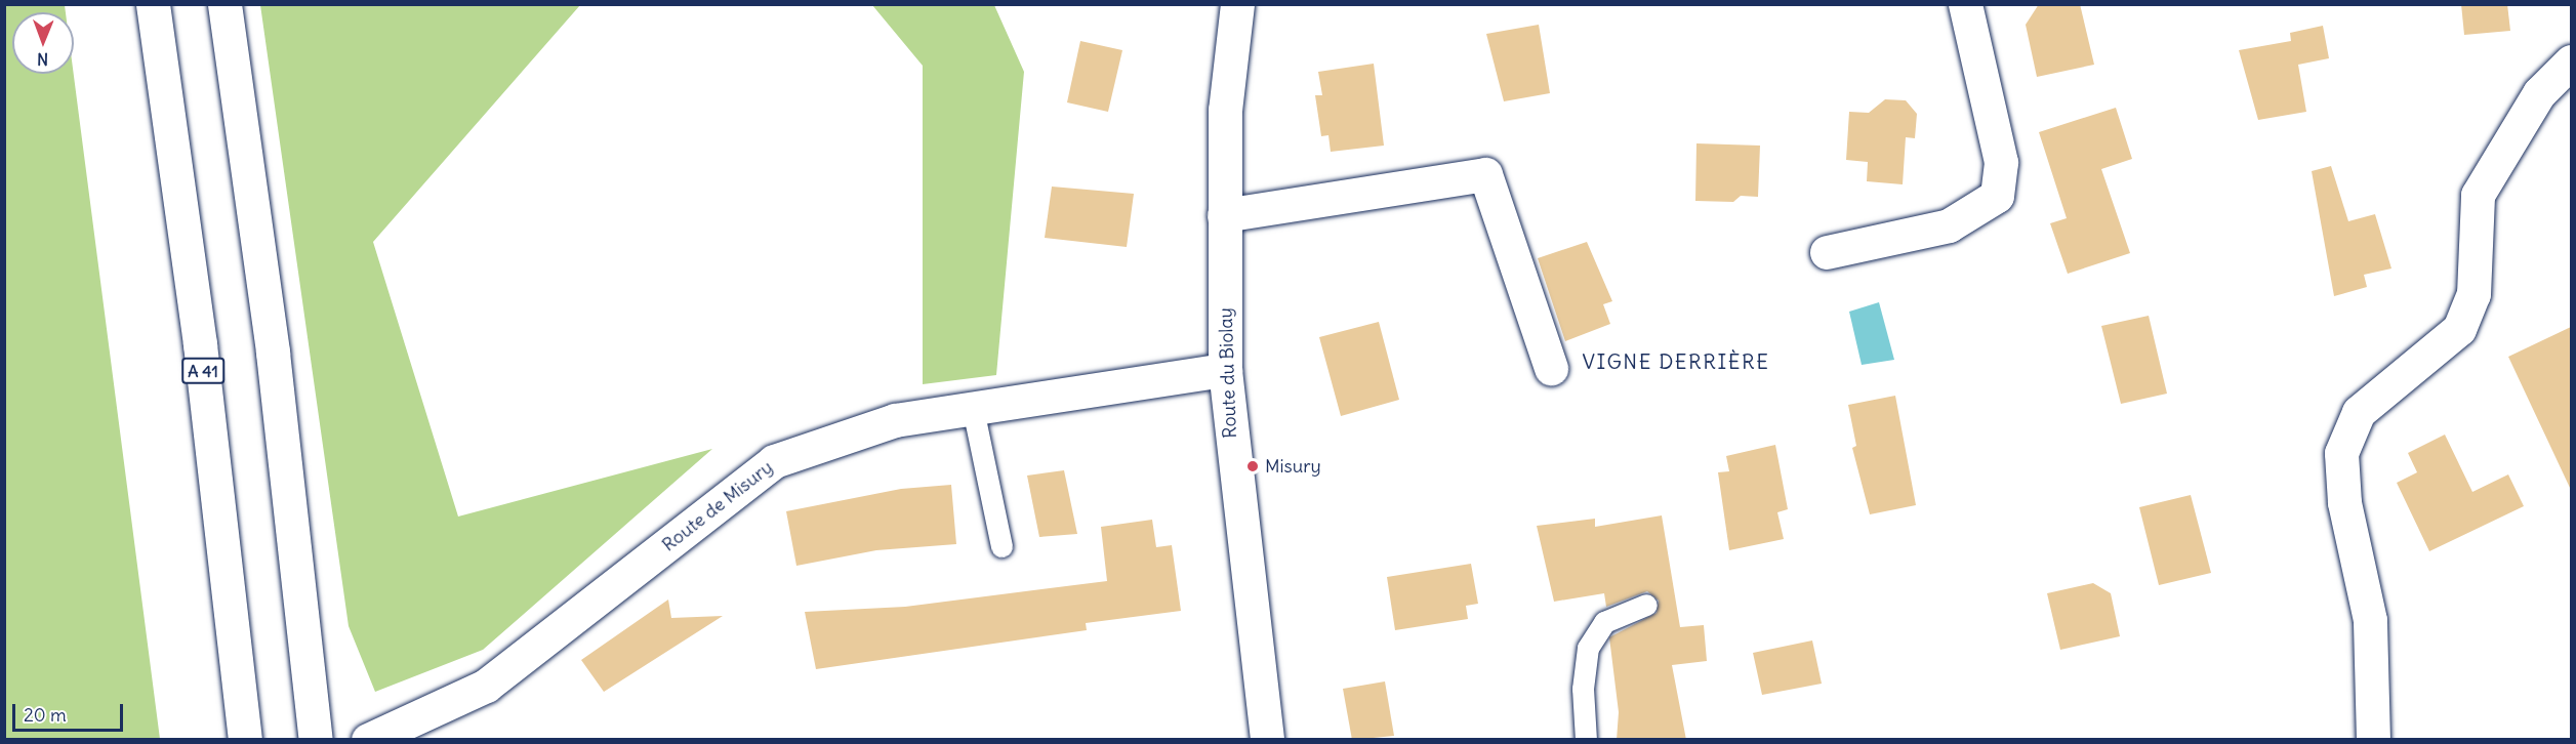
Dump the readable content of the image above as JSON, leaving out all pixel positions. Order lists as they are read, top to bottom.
{
  "streets": {
    "main road": ["A 41", "Route du Biolay", "Route de Misury"]
  },
  "crossings": [
    ["Route du Biolay", "Route de Misury"]
  ],
  "districts": ["VIGNE DERRIÈRE"],
  "places": ["Misury"],
  "scale_bar": "20 m",
  "north": "bottom"
}
